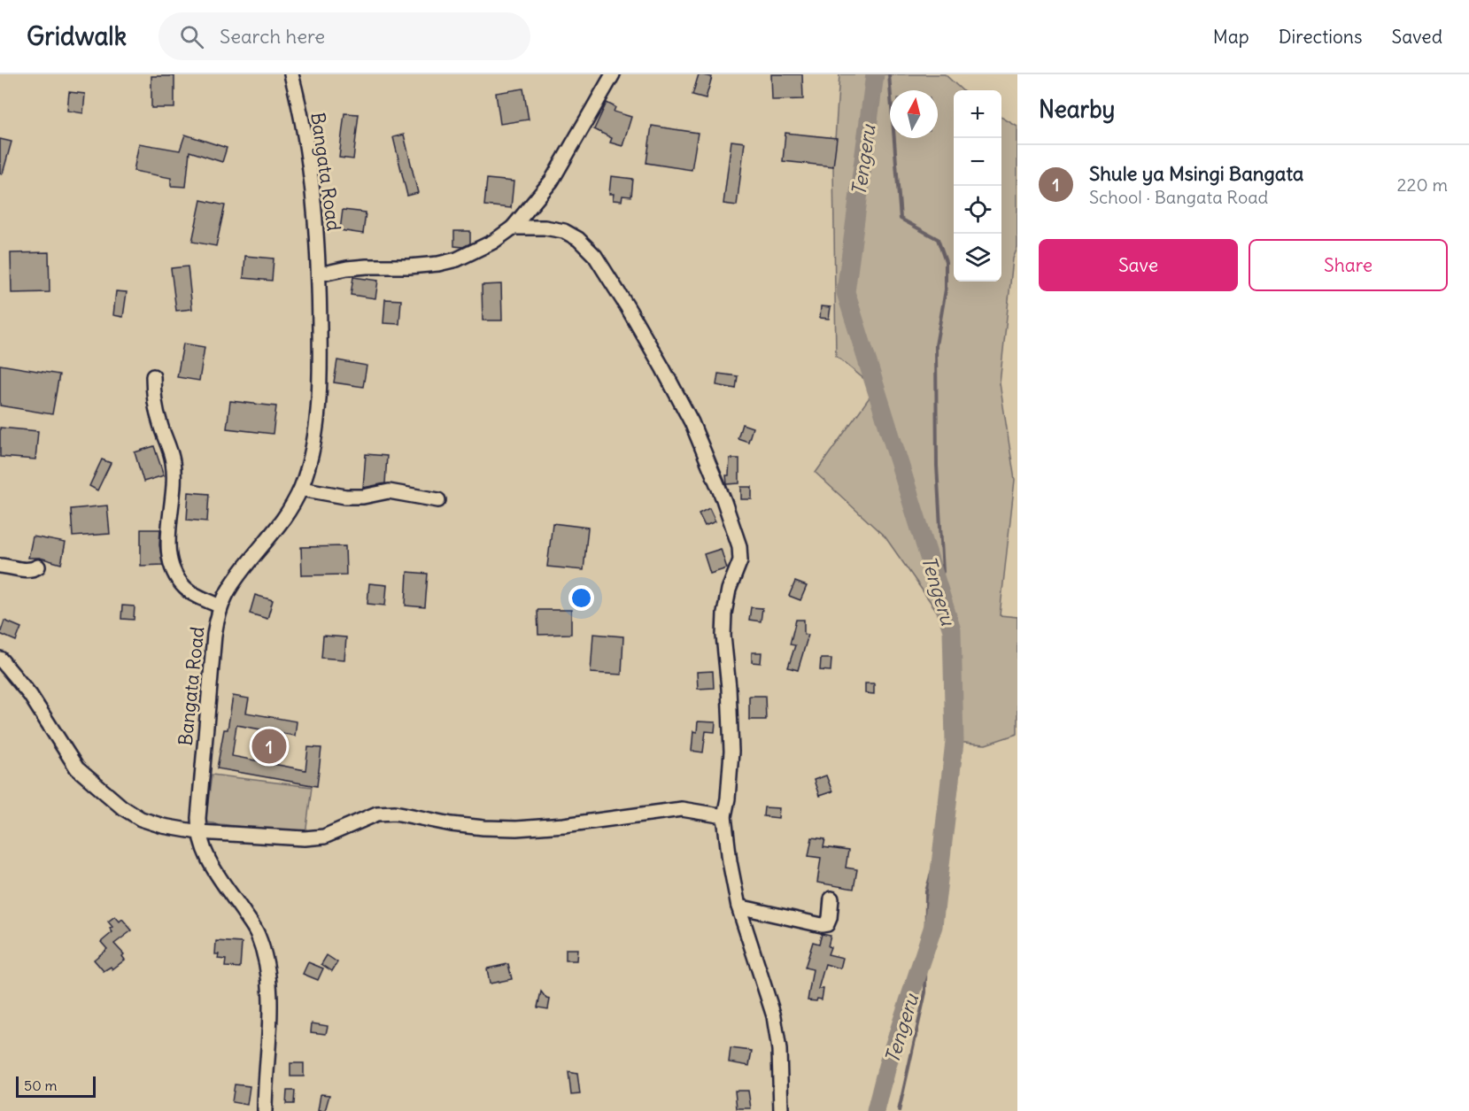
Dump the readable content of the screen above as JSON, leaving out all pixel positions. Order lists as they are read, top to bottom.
{
  "streets": {
    "street": ["Bangata Road"]
  },
  "water": ["Tengeru"],
  "scale_bar": "50 m",
  "north": "top",
  "page": {
    "header": "Gridwalk",
    "search": "Search here",
    "nav": ["Map", "Directions", "Saved"],
    "heading": "Nearby",
    "map_buttons": ["+", "−"],
    "list": [
      {
        "mark": "1",
        "name": "Shule ya Msingi Bangata",
        "note": "School · Bangata Road",
        "value": "220 m"
      }
    ],
    "buttons": ["Save", "Share"],
    "pins": "1",
    "scale": "50 m"
  }
}
